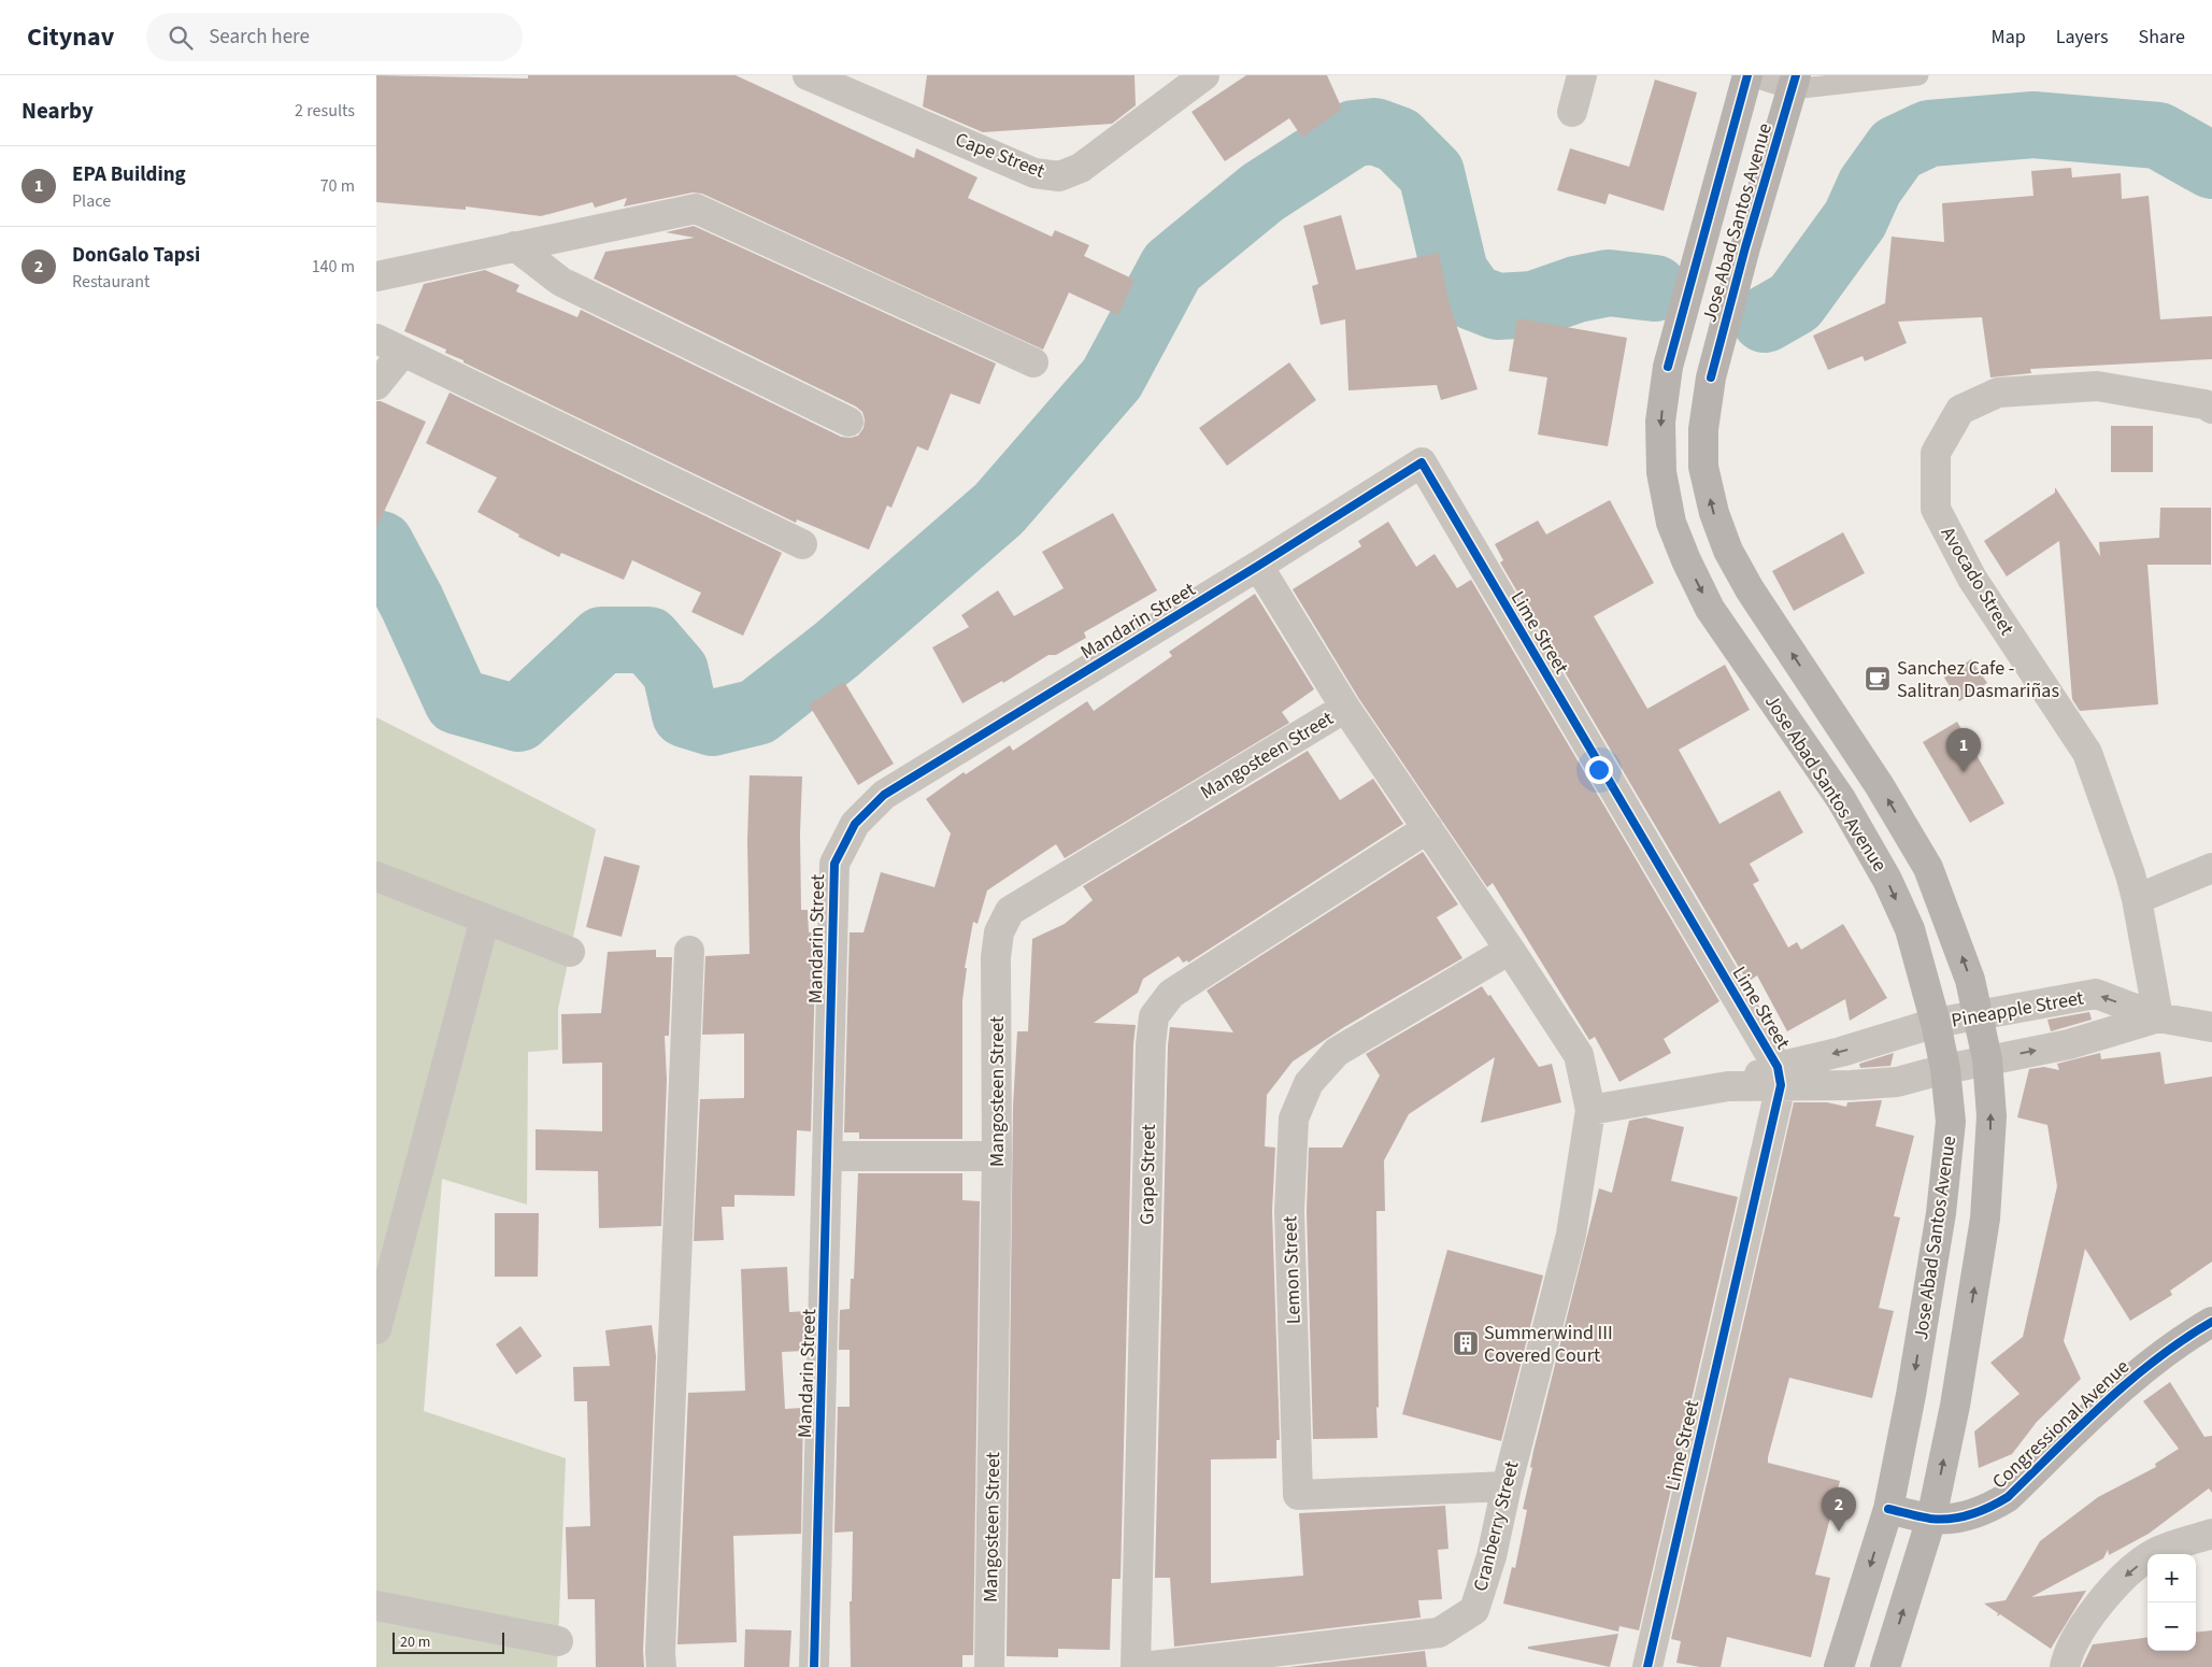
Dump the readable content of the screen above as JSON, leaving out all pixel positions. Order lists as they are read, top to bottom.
{
  "streets": {
    "main road": ["Jose Abad Santos Avenue", "Congressional Avenue"],
    "street": [
      "Cape Street",
      "Avocado Street",
      "Mandarin Street",
      "Lime Street",
      "Mangosteen Street",
      "Pineapple Street",
      "Grape Street",
      "Lemon Street",
      "Cranberry Street"
    ]
  },
  "crossings": [
    ["Jose Abad Santos Avenue", "Pineapple Street"],
    ["Jose Abad Santos Avenue", "Congressional Avenue"],
    ["Avocado Street", "Pineapple Street"],
    ["Mandarin Street", "Lime Street"],
    ["Lime Street", "Pineapple Street"],
    ["Lemon Street", "Cranberry Street"]
  ],
  "places": {
    "cafe": ["Sanchez Cafe - Salitran Dasmariñas"],
    "building": ["Summerwind III Covered Court"]
  },
  "scale_bar": "20 m",
  "page": {
    "header": "Citynav",
    "search": "Search here",
    "nav": ["Map", "Layers", "Share"],
    "heading": ["Nearby", "2 results"],
    "list": [
      {
        "mark": "1",
        "name": "EPA Building",
        "note": "Place",
        "value": "70 m"
      },
      {
        "mark": "2",
        "name": "DonGalo Tapsi",
        "note": "Restaurant",
        "value": "140 m"
      }
    ],
    "pins": ["1", "2"],
    "map_buttons": ["+", "−"],
    "scale": "20 m"
  }
}
